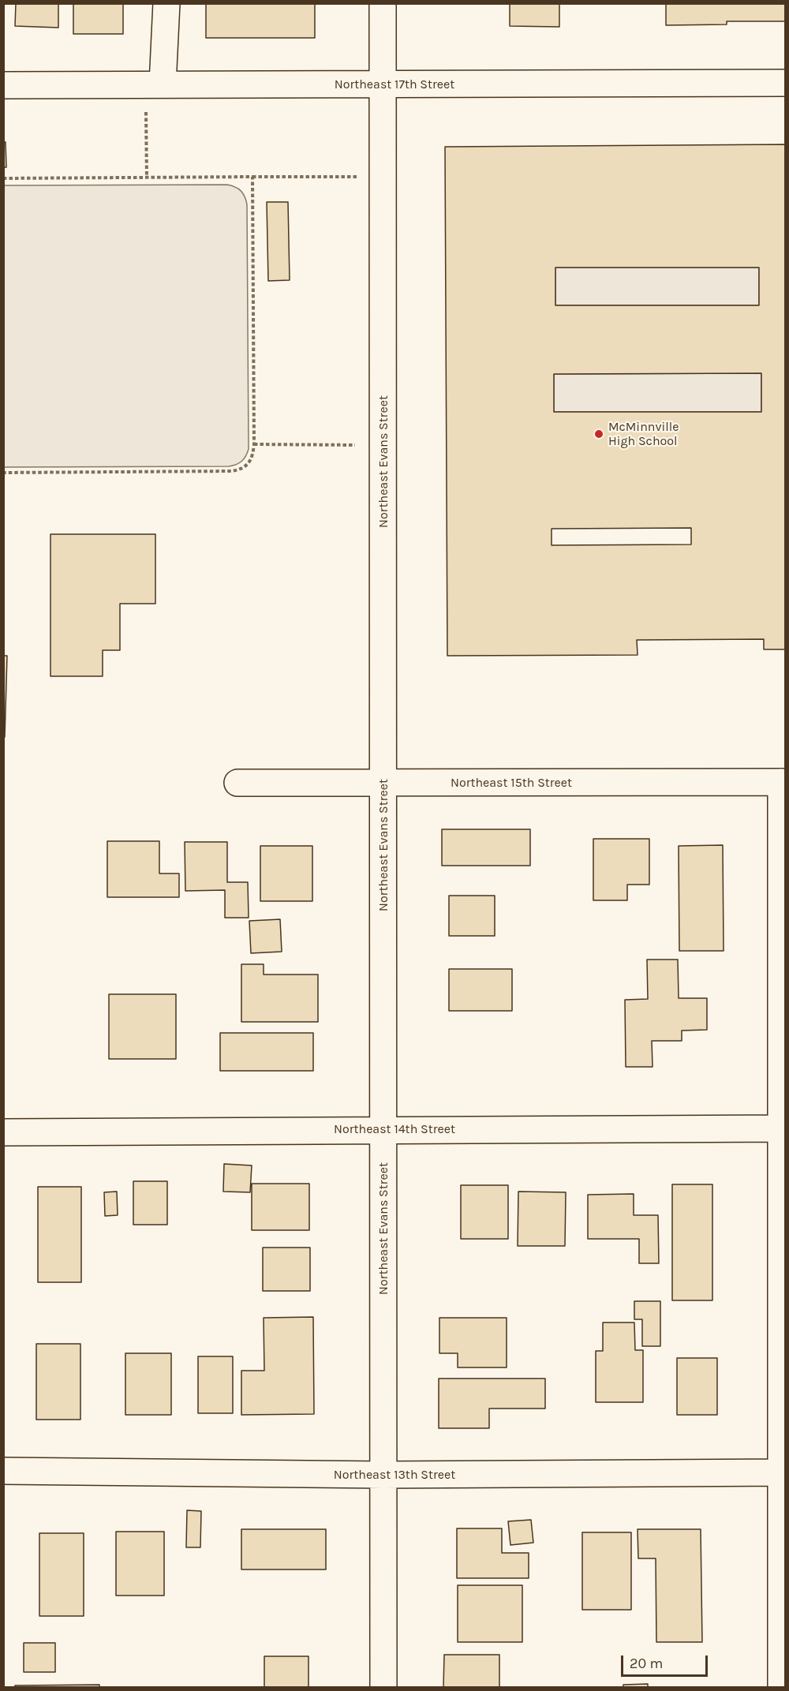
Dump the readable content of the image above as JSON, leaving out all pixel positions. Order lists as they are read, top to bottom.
{
  "streets": {
    "street": [
      "Northeast 17th Street",
      "Northeast Evans Street",
      "Northeast 15th Street",
      "Northeast 14th Street",
      "Northeast 13th Street"
    ]
  },
  "crossings": [
    ["Northeast 17th Street", "Northeast Evans Street"],
    ["Northeast Evans Street", "Northeast 15th Street"],
    ["Northeast Evans Street", "Northeast 14th Street"],
    ["Northeast Evans Street", "Northeast 13th Street"]
  ],
  "places": ["McMinnville High School"],
  "scale_bar": "20 m"
}
